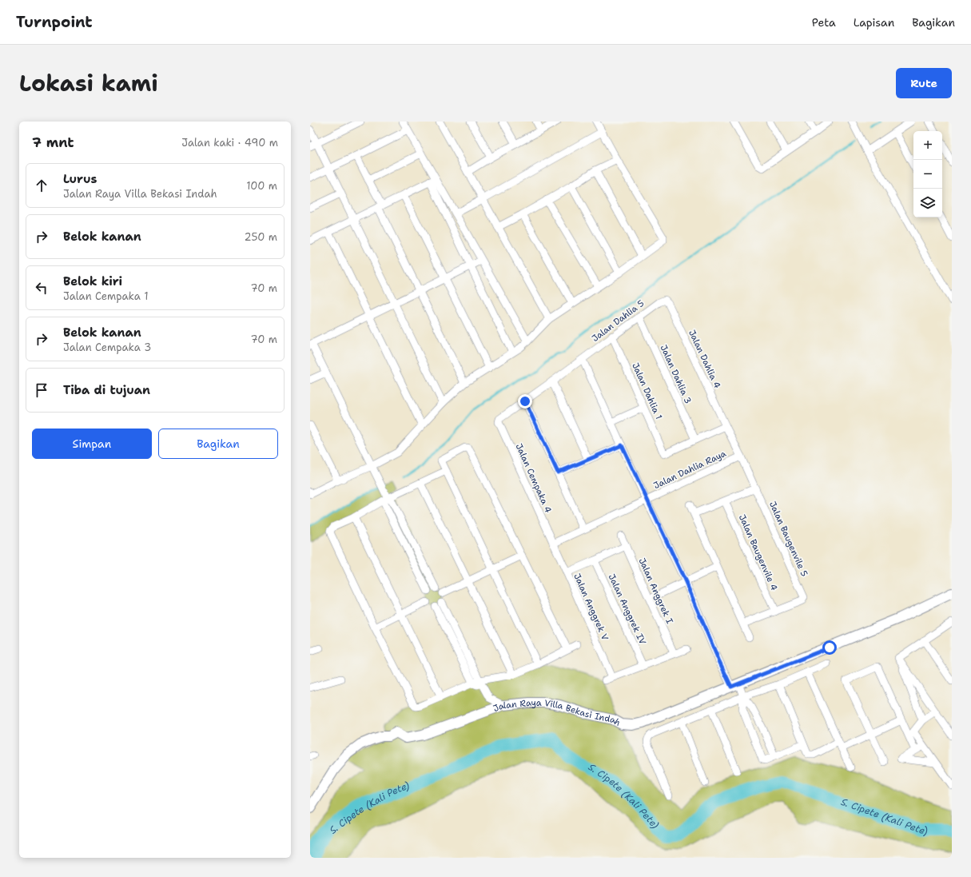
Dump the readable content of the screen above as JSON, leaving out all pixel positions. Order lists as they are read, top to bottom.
{
  "streets": {
    "main road": ["Jalan Raya Villa Bekasi Indah"],
    "street": [
      "Jalan Dahlia 5",
      "Jalan Dahlia 4",
      "Jalan Dahlia 3",
      "Jalan Dahlia 1",
      "Jalan Dahlia Raya",
      "Jalan Cempaka 4",
      "Jalan Baugenvile 5",
      "Jalan Baugenvile 4",
      "Jalan Anggrek I",
      "Jalan Anggrek V",
      "Jalan Anggrek IV"
    ]
  },
  "crossings": [
    ["Jalan Dahlia 5", "Jalan Dahlia 4"],
    ["Jalan Dahlia 5", "Jalan Dahlia 3"],
    ["Jalan Dahlia 5", "Jalan Dahlia 1"],
    ["Jalan Dahlia 5", "Jalan Cempaka 4"],
    ["Jalan Dahlia 4", "Jalan Dahlia Raya"],
    ["Jalan Dahlia 4", "Jalan Baugenvile 5"],
    ["Jalan Dahlia 3", "Jalan Dahlia 1"],
    ["Jalan Dahlia Raya", "Jalan Cempaka 4"],
    ["Jalan Dahlia Raya", "Jalan Baugenvile 5"],
    ["Jalan Dahlia Raya", "Jalan Anggrek V"],
    ["Jalan Cempaka 4", "Jalan Anggrek V"],
    ["Jalan Baugenvile 5", "Jalan Baugenvile 4"],
    ["Jalan Anggrek V", "Jalan Anggrek IV"]
  ],
  "water": ["S. Cipete (Kali Pete)"],
  "page": {
    "header": "Turnpoint",
    "nav": ["Peta", "Lapisan", "Bagikan"],
    "title": "Lokasi kami",
    "buttons": [
      "Rute",
      ["Simpan", "Bagikan"]
    ],
    "heading": ["7 mnt", "Jalan kaki · 490 m"],
    "map_buttons": ["+", "−"],
    "list": [
      ["Lurus", "Jalan Raya Villa Bekasi Indah", "100 m"],
      ["Belok kanan", "250 m"],
      ["Belok kiri", "Jalan Cempaka 1", "70 m"],
      ["Belok kanan", "Jalan Cempaka 3", "70 m"],
      "Tiba di tujuan"
    ]
  }
}
